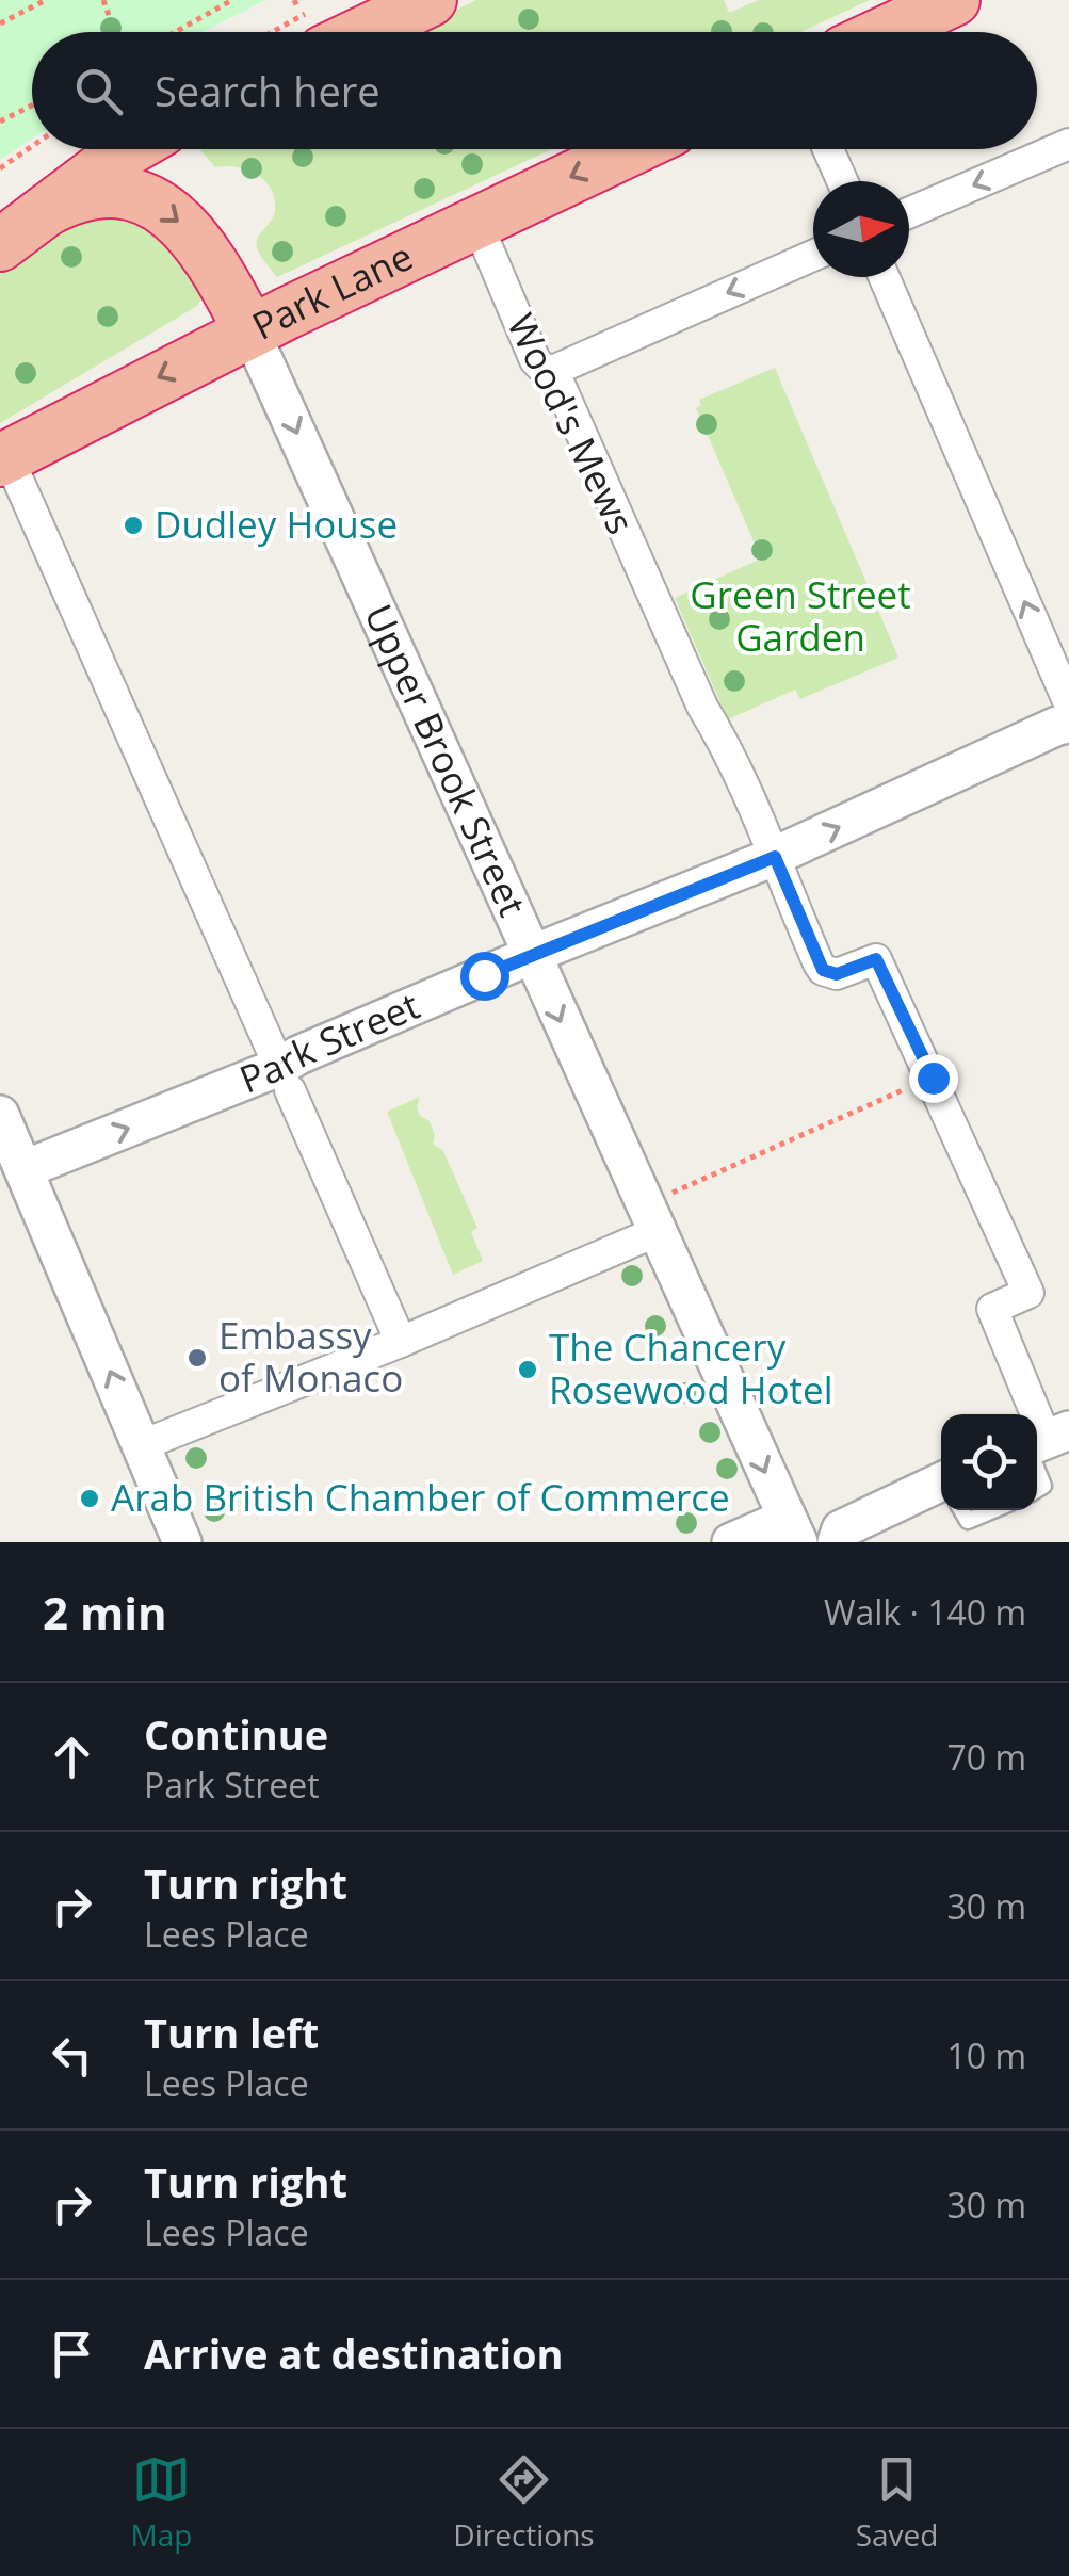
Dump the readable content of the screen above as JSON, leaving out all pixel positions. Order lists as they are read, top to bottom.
{
  "streets": {
    "highway": ["Park Lane"],
    "street": ["Wood's Mews", "Upper Brook Street", "Park Street"]
  },
  "crossings": [
    ["Park Lane", "Wood's Mews"],
    ["Park Lane", "Upper Brook Street"],
    ["Wood's Mews", "Park Street"],
    ["Upper Brook Street", "Park Street"]
  ],
  "parks": ["Green Street Garden"],
  "places": [
    "Dudley House",
    "Embassy of Monaco",
    "The Chancery Rosewood Hotel",
    "Arab British Chamber of Commerce"
  ],
  "north": "right",
  "page": {
    "search": "Search here",
    "heading": ["2 min", "Walk · 140 m"],
    "list": [
      ["Continue", "Park Street", "70 m"],
      ["Turn right", "Lees Place", "30 m"],
      ["Turn left", "Lees Place", "10 m"],
      ["Turn right", "Lees Place", "30 m"],
      "Arrive at destination"
    ],
    "nav": ["Map", "Directions", "Saved"]
  }
}
